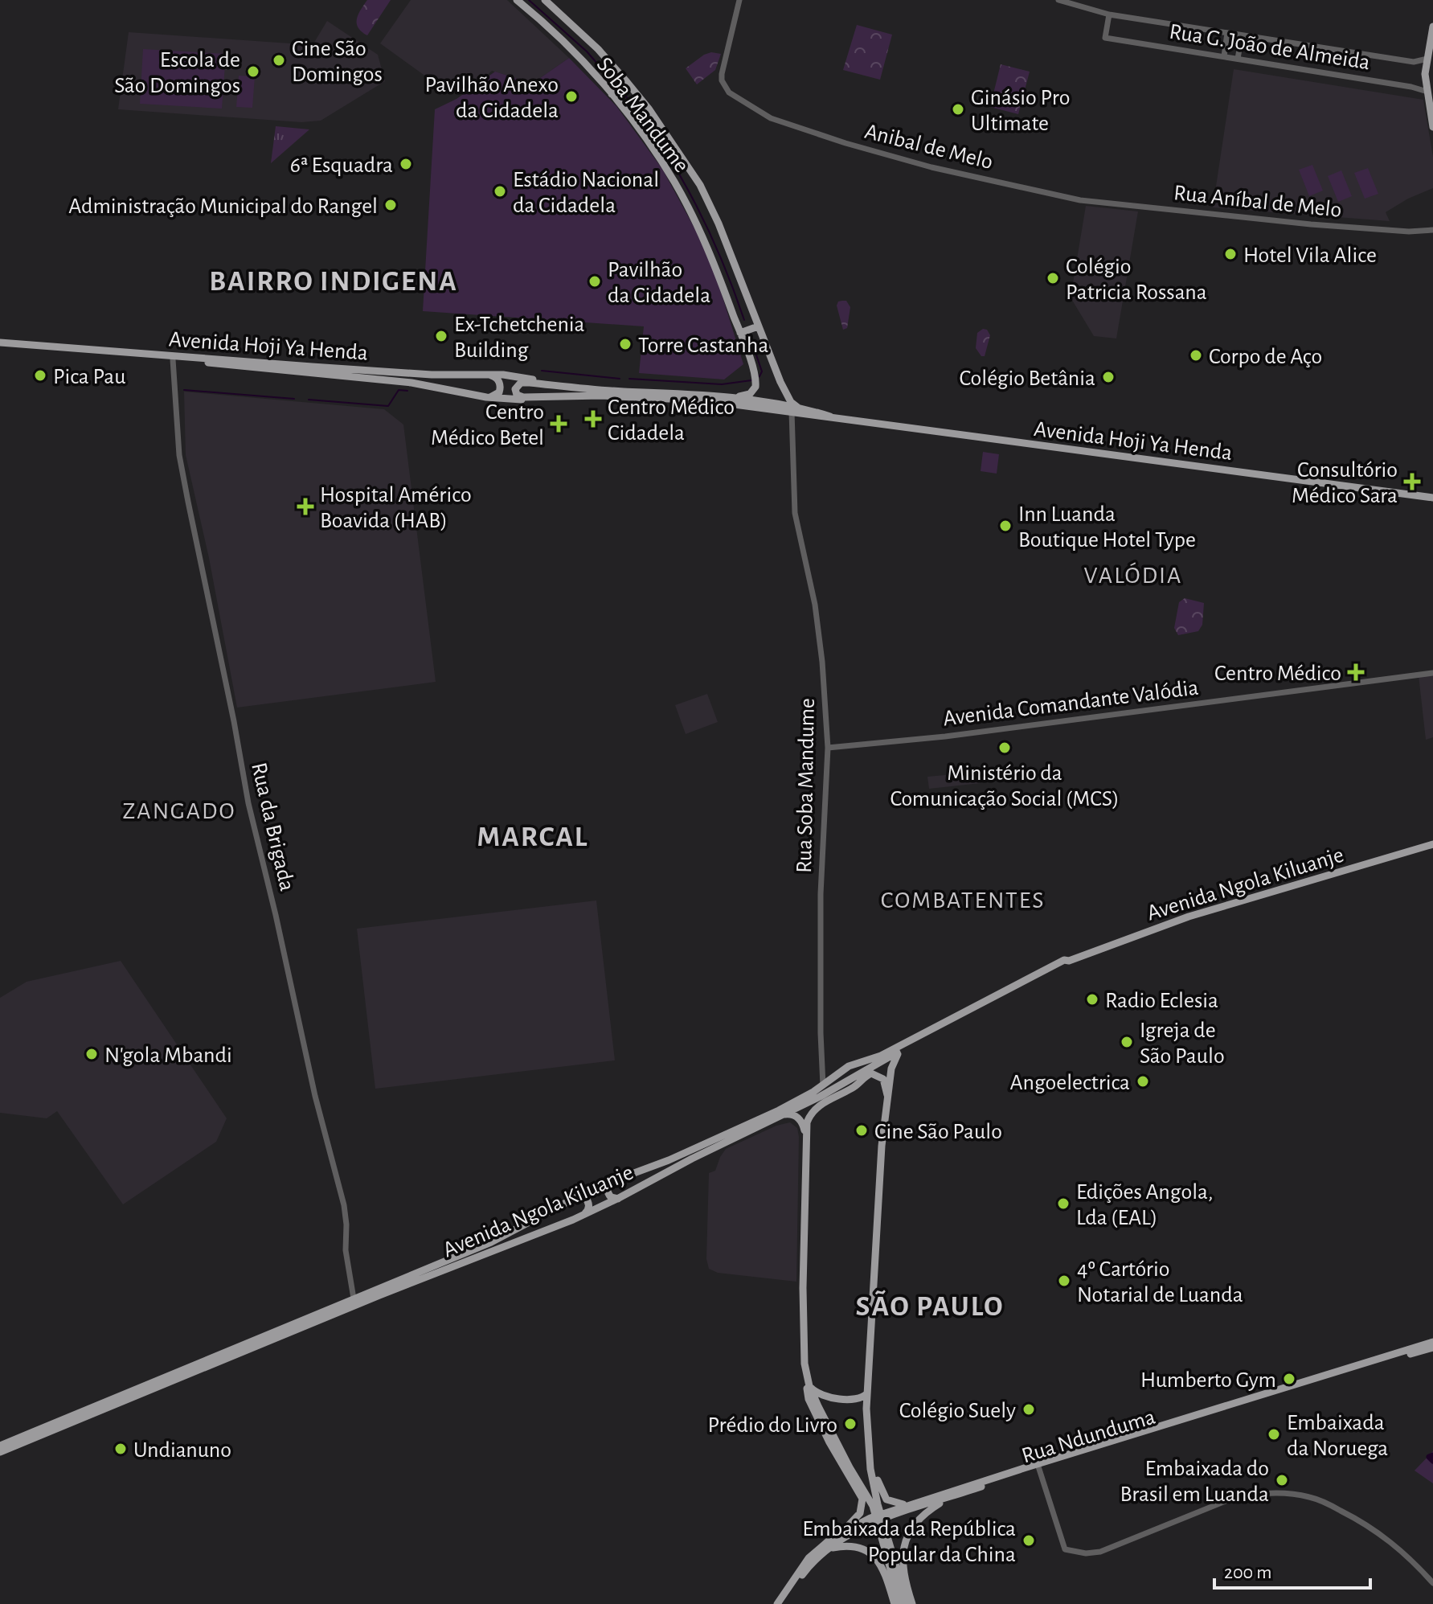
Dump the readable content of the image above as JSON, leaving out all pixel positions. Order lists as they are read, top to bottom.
{
  "streets": {
    "main road": [
      "Soba Mandume",
      "Avenida Hoji Ya Henda",
      "Avenida Ngola Kiluanje",
      "Rua Ndunduma"
    ],
    "street": [
      "Rua G. João de Almeida",
      "Anibal de Melo",
      "Rua Aníbal de Melo",
      "Avenida Comandante Valódia",
      "Rua Soba Mandume",
      "Rua da Brigada"
    ]
  },
  "crossings": [
    ["Soba Mandume", "Avenida Hoji Ya Henda"],
    ["Anibal de Melo", "Rua Aníbal de Melo"],
    ["Avenida Hoji Ya Henda", "Rua Soba Mandume"],
    ["Avenida Hoji Ya Henda", "Rua da Brigada"],
    ["Avenida Comandante Valódia", "Rua Soba Mandume"],
    ["Rua Soba Mandume", "Avenida Ngola Kiluanje"],
    ["Rua da Brigada", "Avenida Ngola Kiluanje"]
  ],
  "districts": [
    "BAIRRO INDIGENA",
    "VALÓDIA",
    "ZANGADO",
    "MARCAL",
    "COMBATENTES",
    "SÃO PAULO"
  ],
  "places": {
    "other": [
      "Cine São Domingos",
      "Escola de São Domingos",
      "Pavilhão Anexo da Cidadela",
      "Ginásio Pro Ultimate",
      "6ª Esquadra",
      "Estádio Nacional da Cidadela",
      "Administração Municipal do Rangel",
      "Hotel Vila Alice",
      "Colégio Patricia Rossana",
      "Pavilhão da Cidadela",
      "Ex-Tchetchenia Building",
      "Torre Castanha",
      "Corpo de Aço",
      "Pica Pau",
      "Colégio Betânia",
      "Inn Luanda Boutique Hotel Type",
      "Ministério da Comunicação Social (MCS)",
      "Radio Eclesia",
      "Igreja de São Paulo",
      "N'gola Mbandi",
      "Angoelectrica",
      "Cine São Paulo",
      "Edições Angola, Lda (EAL)",
      "4º Cartório Notarial de Luanda",
      "Humberto Gym",
      "Colégio Suely",
      "Prédio do Livro",
      "Embaixada da Noruega",
      "Undianuno",
      "Embaixada do Brasil em Luanda",
      "Embaixada da República Popular da China"
    ],
    "health": [
      "Centro Médico Cidadela",
      "Centro Médico Betel",
      "Consultório Médico Sara",
      "Hospital Américo Boavida (HAB)",
      "Centro Médico"
    ]
  },
  "scale_bar": "200 m"
}
